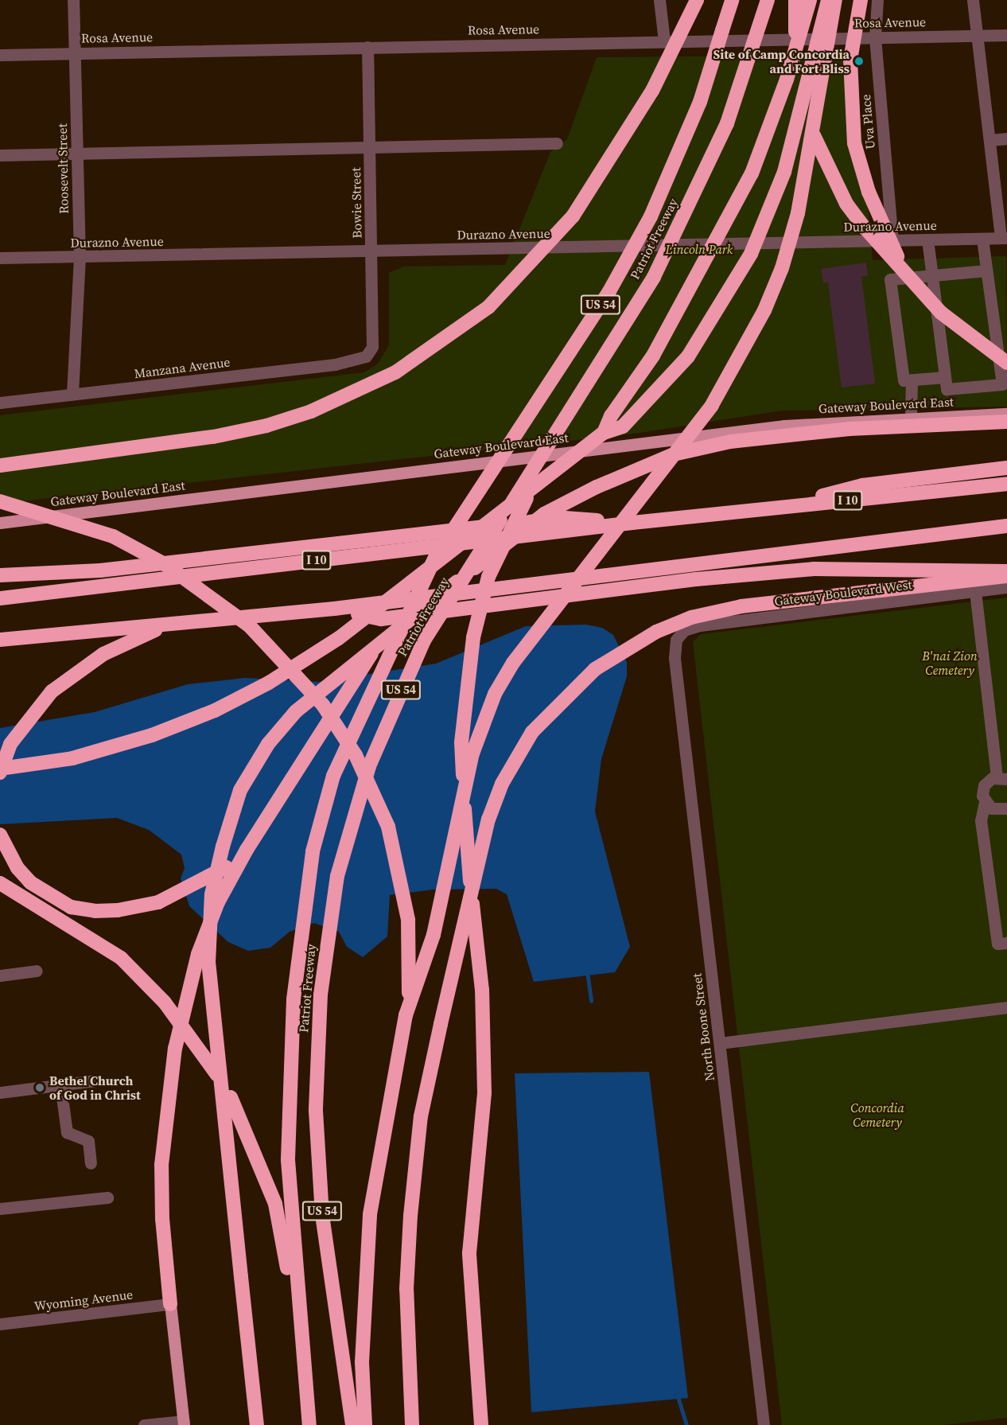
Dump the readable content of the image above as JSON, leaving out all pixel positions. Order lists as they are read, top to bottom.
{
  "streets": {
    "highway": ["Patriot Freeway", "US 54", "I 10"],
    "main road": ["Gateway Boulevard East"],
    "street": [
      "Rosa Avenue",
      "Uva Place",
      "Roosevelt Street",
      "Bowie Street",
      "Durazno Avenue",
      "Manzana Avenue",
      "Gateway Boulevard West",
      "North Boone Street",
      "Wyoming Avenue"
    ]
  },
  "crossings": [
    ["Rosa Avenue", "Uva Place"],
    ["Rosa Avenue", "Roosevelt Street"],
    ["Rosa Avenue", "Bowie Street"],
    ["Uva Place", "Durazno Avenue"],
    ["Roosevelt Street", "Durazno Avenue"],
    ["Roosevelt Street", "Manzana Avenue"],
    ["Bowie Street", "Durazno Avenue"],
    ["Bowie Street", "Manzana Avenue"],
    ["Gateway Boulevard West", "North Boone Street"]
  ],
  "parks": ["Lincoln Park", "B'nai Zion Cemetery", "Concordia Cemetery"],
  "places": ["Site of Camp Concordia and Fort Bliss", "Bethel Church of God in Christ"]
}
